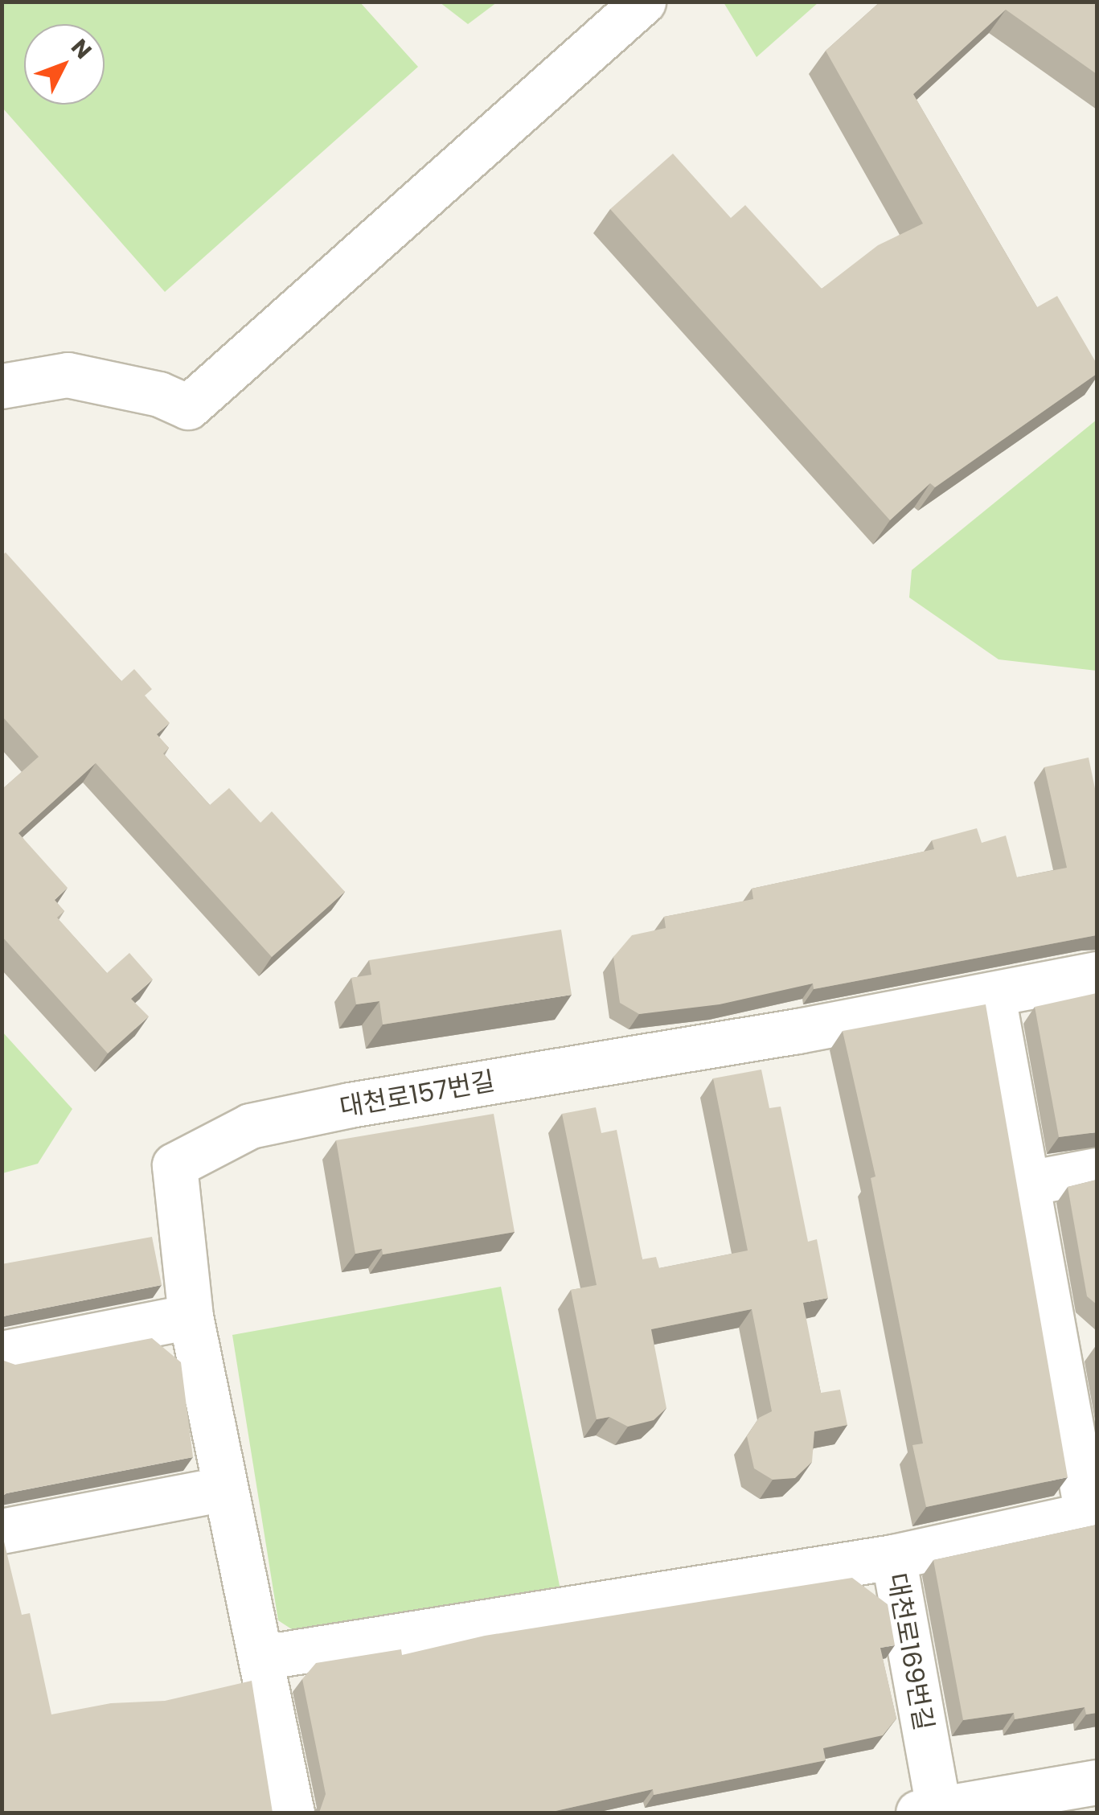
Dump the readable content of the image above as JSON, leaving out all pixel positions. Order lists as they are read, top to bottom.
{
  "streets": {
    "street": ["대천로157번길", "대천로169번길"]
  },
  "north": "top right"
}
